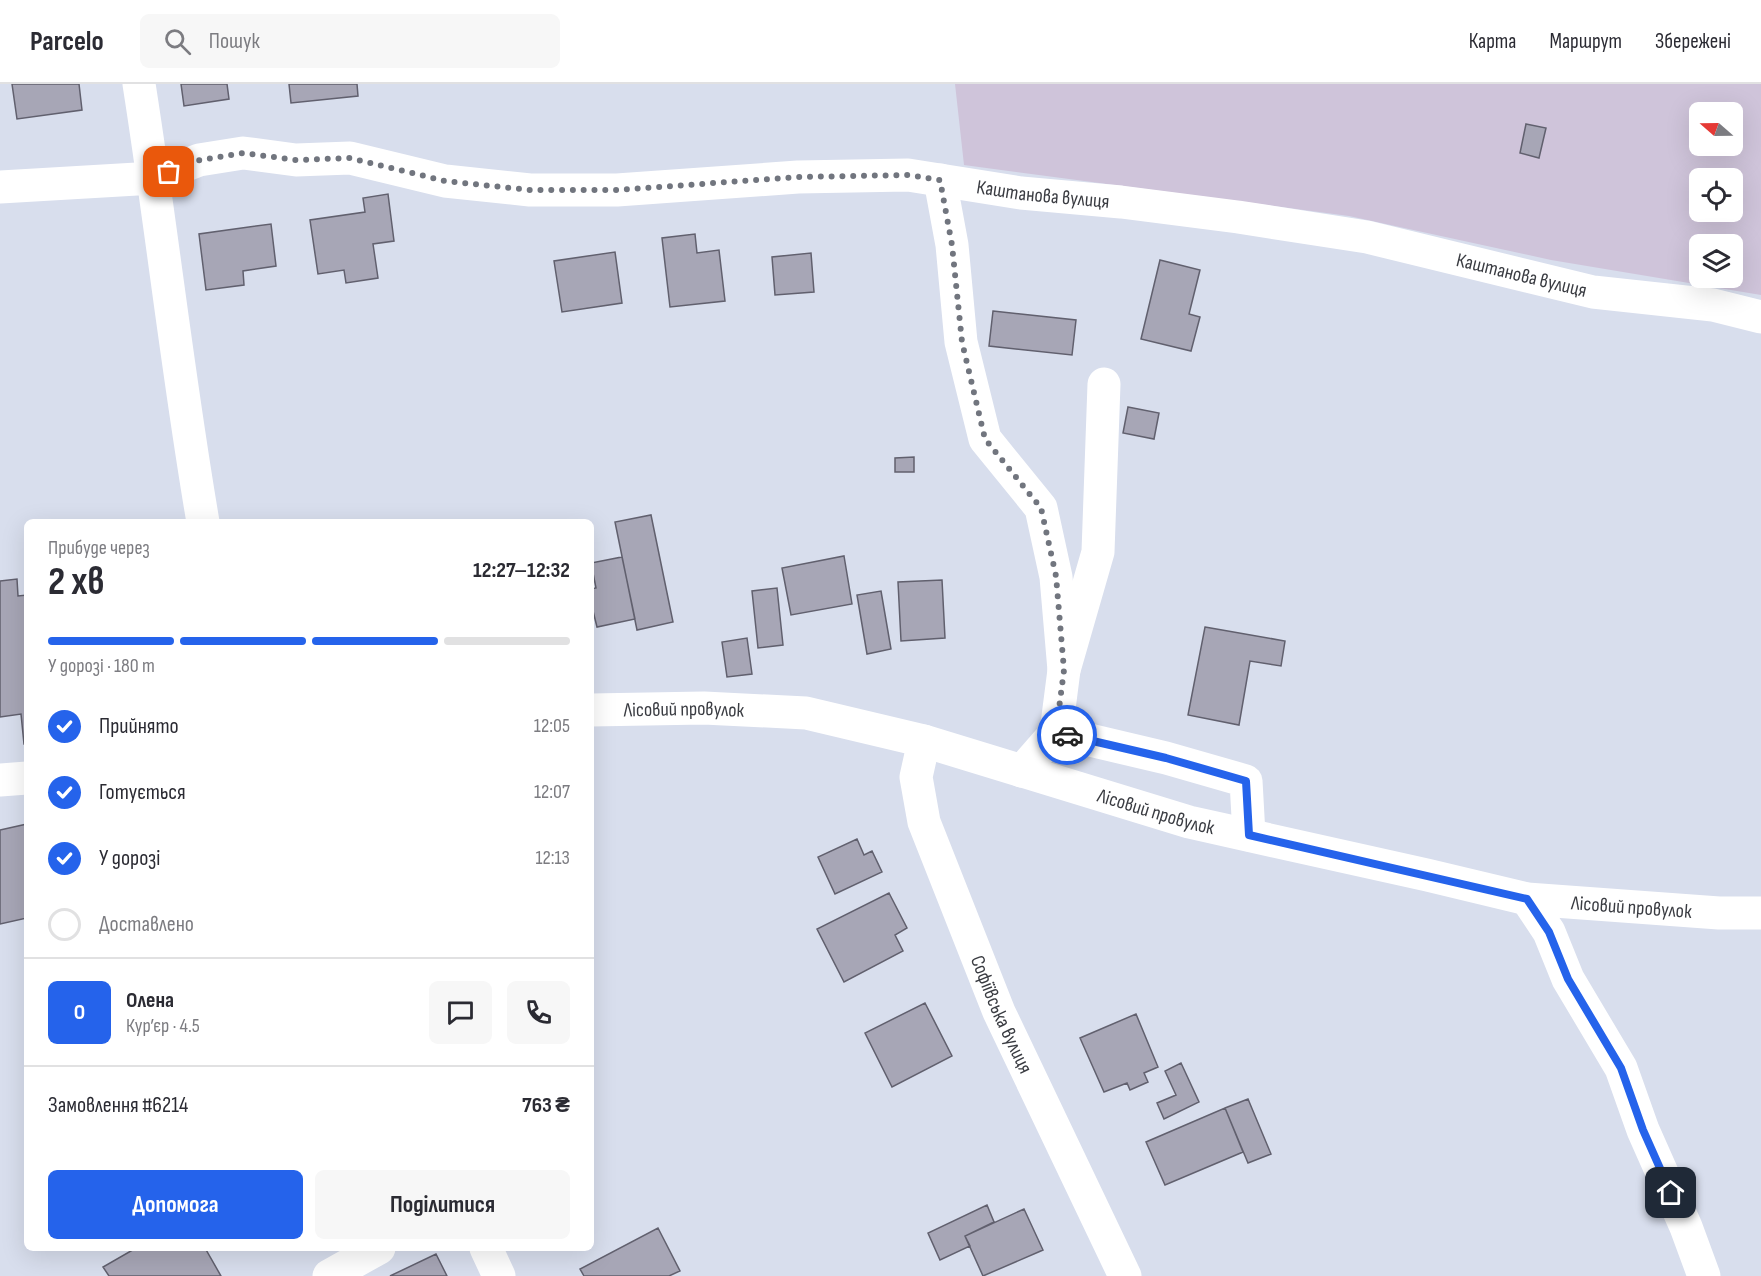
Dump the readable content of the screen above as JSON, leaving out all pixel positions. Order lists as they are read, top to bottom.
{
  "streets": {
    "street": ["Каштанова вулиця", "Лісовий провулок", "Софіївська вулиця"]
  },
  "crossings": [
    ["Лісовий провулок", "Софіївська вулиця"]
  ],
  "north": "left",
  "page": {
    "header": "Parcelo",
    "search": "Пошук",
    "nav": ["Карта", "Маршрут", "Збережені"],
    "heading": ["2 хв", "Прибуде через", "12:27–12:32"],
    "panel": [
      "Олена",
      "Кур’єр · 4.5",
      "Замовлення #6214",
      "763 ₴"
    ],
    "bar": "У дорозі · 180 m",
    "list": [
      ["Прийнято", "12:05"],
      ["Готується", "12:07"],
      ["У дорозі", "12:13"],
      "Доставлено"
    ],
    "round": "О",
    "buttons": ["Допомога", "Поділитися"]
  }
}
